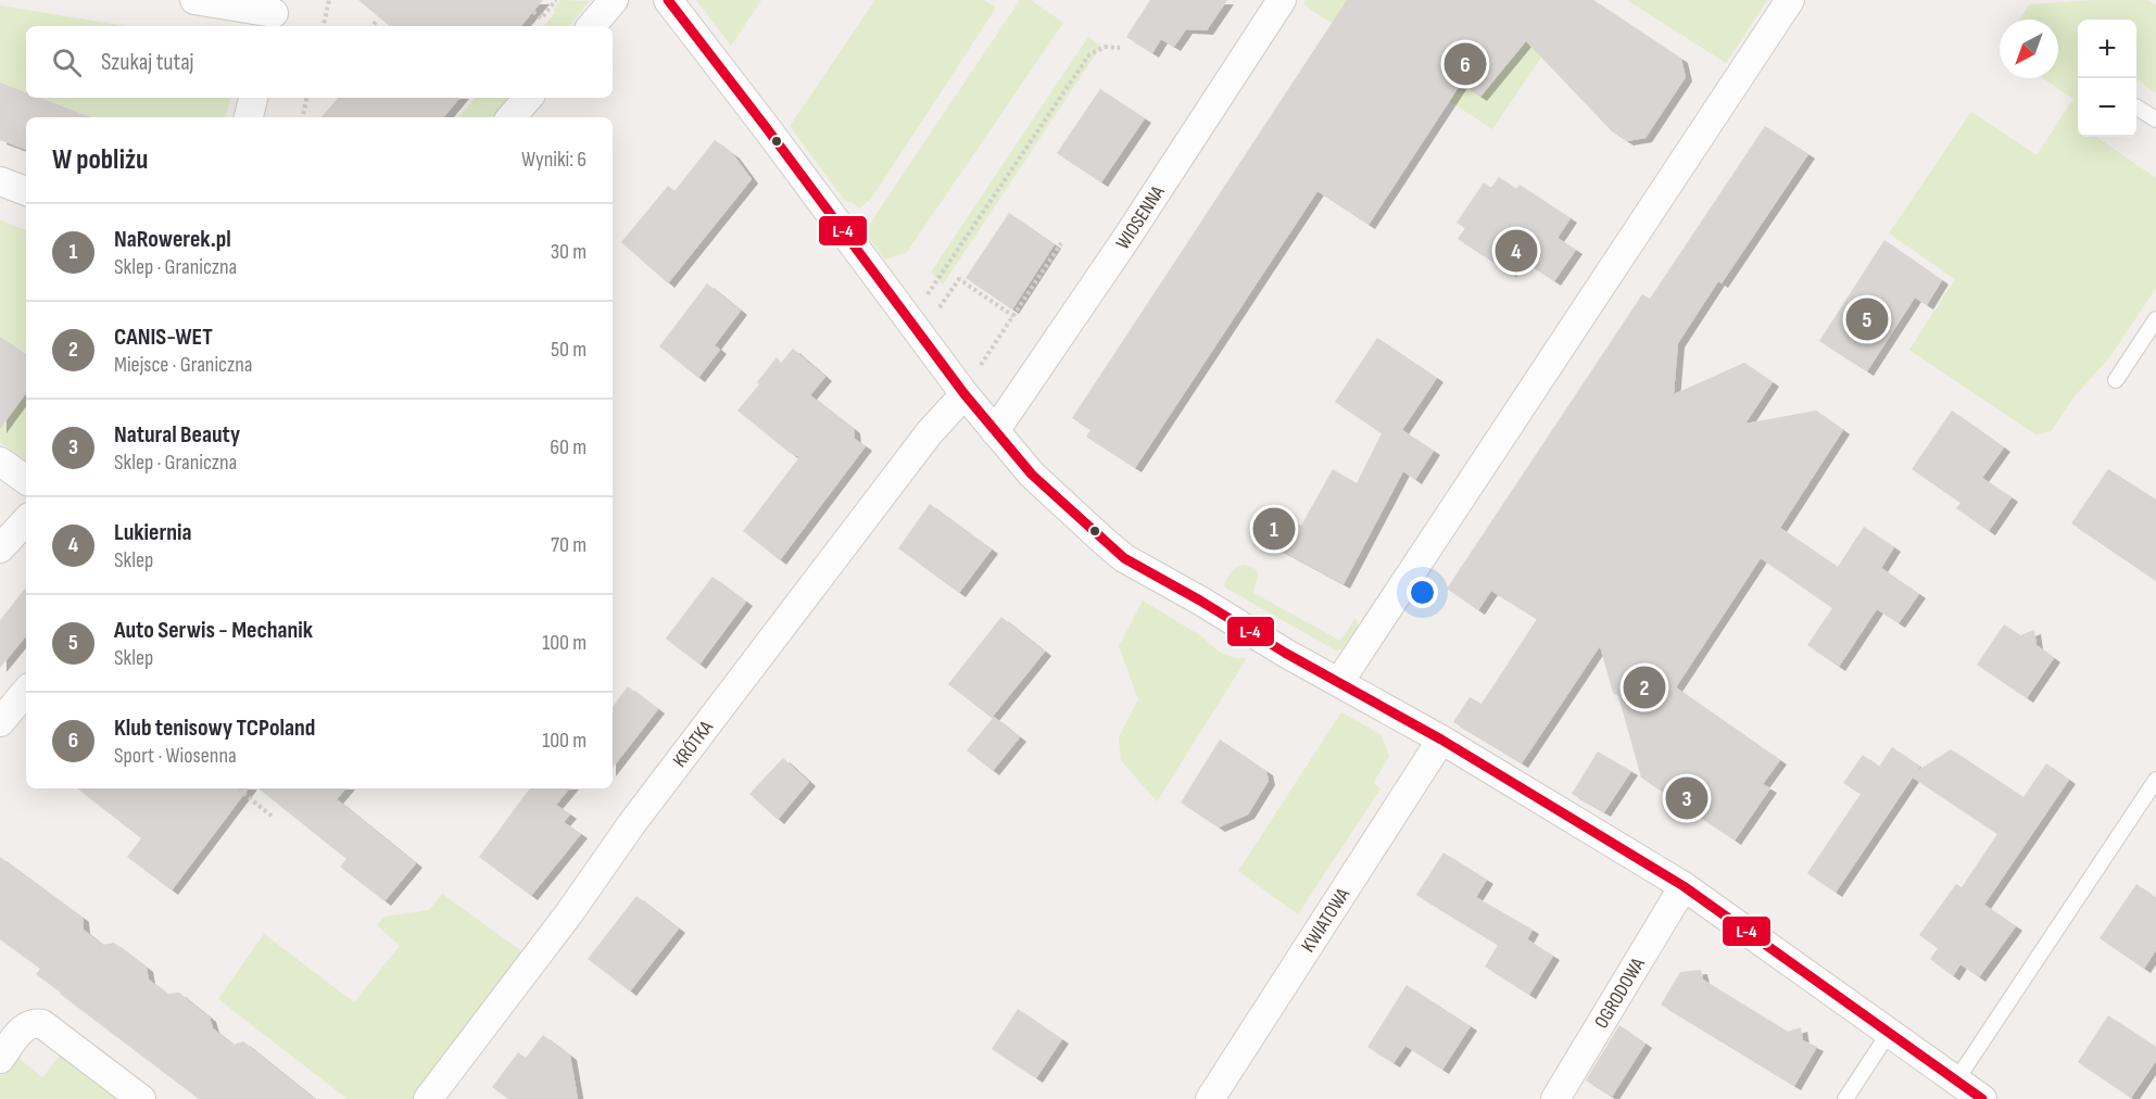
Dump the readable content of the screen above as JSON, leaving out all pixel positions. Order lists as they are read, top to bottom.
{
  "streets": {
    "street": [
      "WIOSENNA",
      "KRÓTKA",
      "KWIATOWA",
      "OGRODOWA"
    ]
  },
  "lines": ["transit line L-4"],
  "north": "bottom left",
  "page": {
    "map_buttons": ["+", "−"],
    "search": "Szukaj tutaj",
    "pins": [
      "6",
      "4",
      "5",
      "1",
      "2",
      "3"
    ],
    "heading": ["W pobliżu", "Wyniki: 6"],
    "list": [
      {
        "mark": "1",
        "name": "NaRowerek.pl",
        "note": "Sklep · Graniczna",
        "value": "30 m"
      },
      {
        "mark": "2",
        "name": "CANIS-WET",
        "note": "Miejsce · Graniczna",
        "value": "50 m"
      },
      {
        "mark": "3",
        "name": "Natural Beauty",
        "note": "Sklep · Graniczna",
        "value": "60 m"
      },
      {
        "mark": "4",
        "name": "Lukiernia",
        "note": "Sklep",
        "value": "70 m"
      },
      {
        "mark": "5",
        "name": "Auto Serwis - Mechanik",
        "note": "Sklep",
        "value": "100 m"
      },
      {
        "mark": "6",
        "name": "Klub tenisowy TCPoland",
        "note": "Sport · Wiosenna",
        "value": "100 m"
      }
    ]
  }
}
